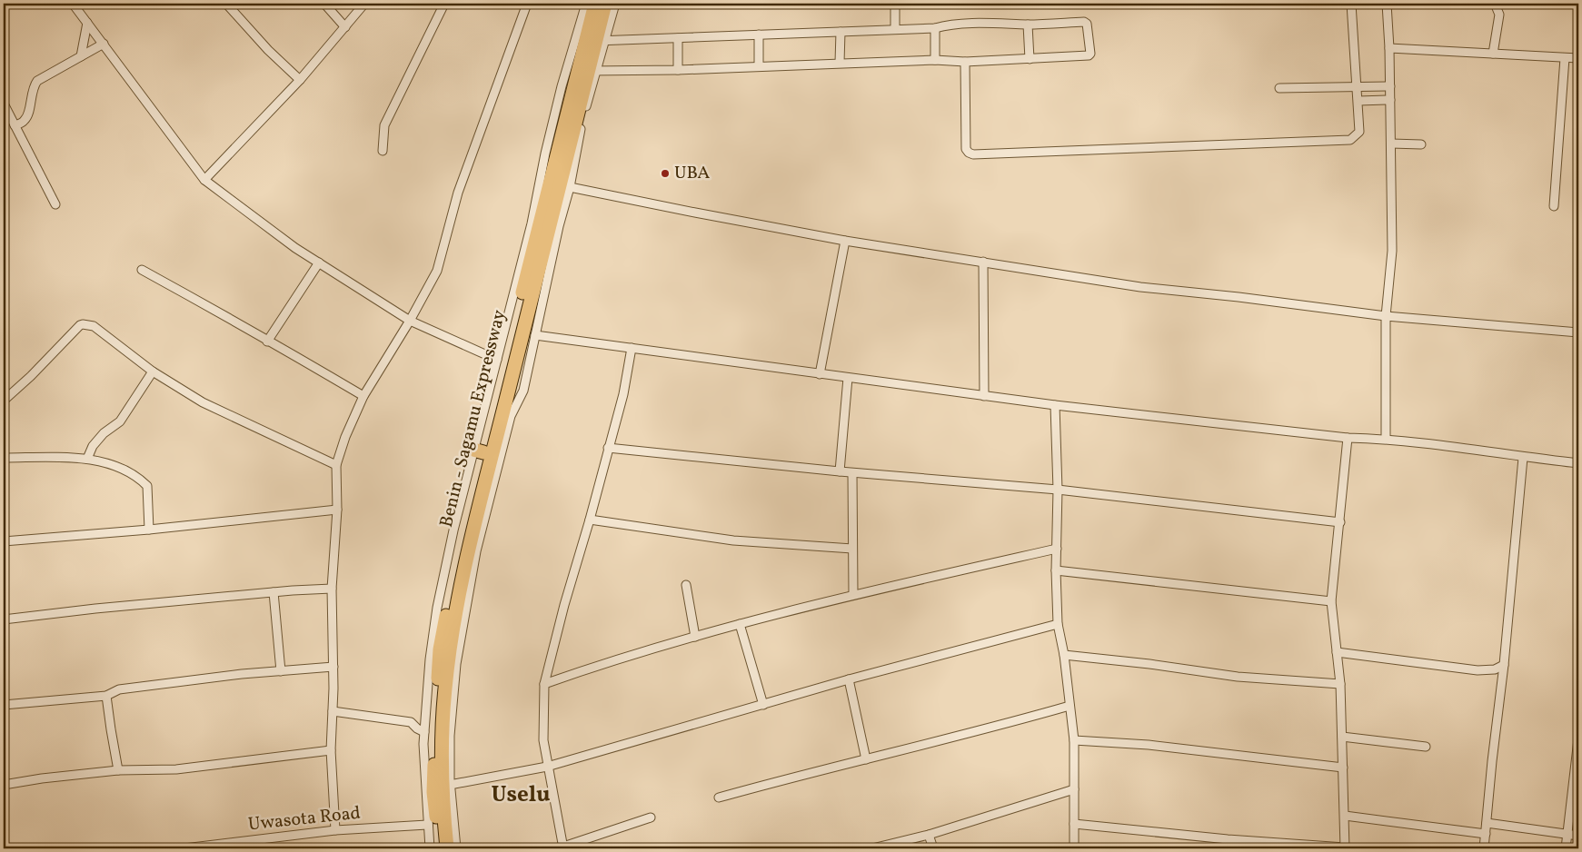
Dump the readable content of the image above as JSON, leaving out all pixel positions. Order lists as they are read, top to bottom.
{
  "streets": {
    "highway": ["Benin - Sagamu Expressway"],
    "street": ["Uwasota Road"]
  },
  "districts": ["Uselu"],
  "places": ["UBA"]
}
